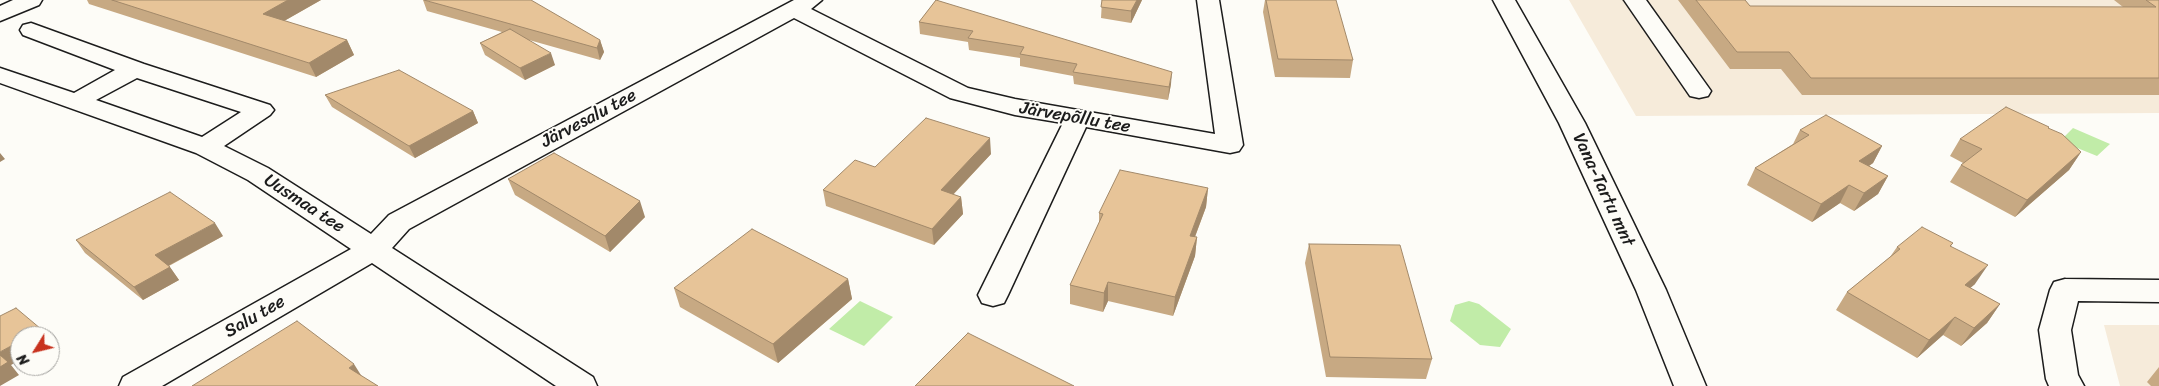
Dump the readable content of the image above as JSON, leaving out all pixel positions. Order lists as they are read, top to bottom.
{
  "streets": {
    "street": [
      "Järvepõllu tee",
      "Järvesalu tee",
      "Vana-Tartu mnt",
      "Uusmaa tee",
      "Salu tee"
    ]
  },
  "crossings": [
    ["Järvepõllu tee", "Järvesalu tee"],
    ["Järvesalu tee", "Uusmaa tee"],
    ["Järvesalu tee", "Salu tee"],
    ["Uusmaa tee", "Salu tee"]
  ],
  "north": "bottom left"
}
